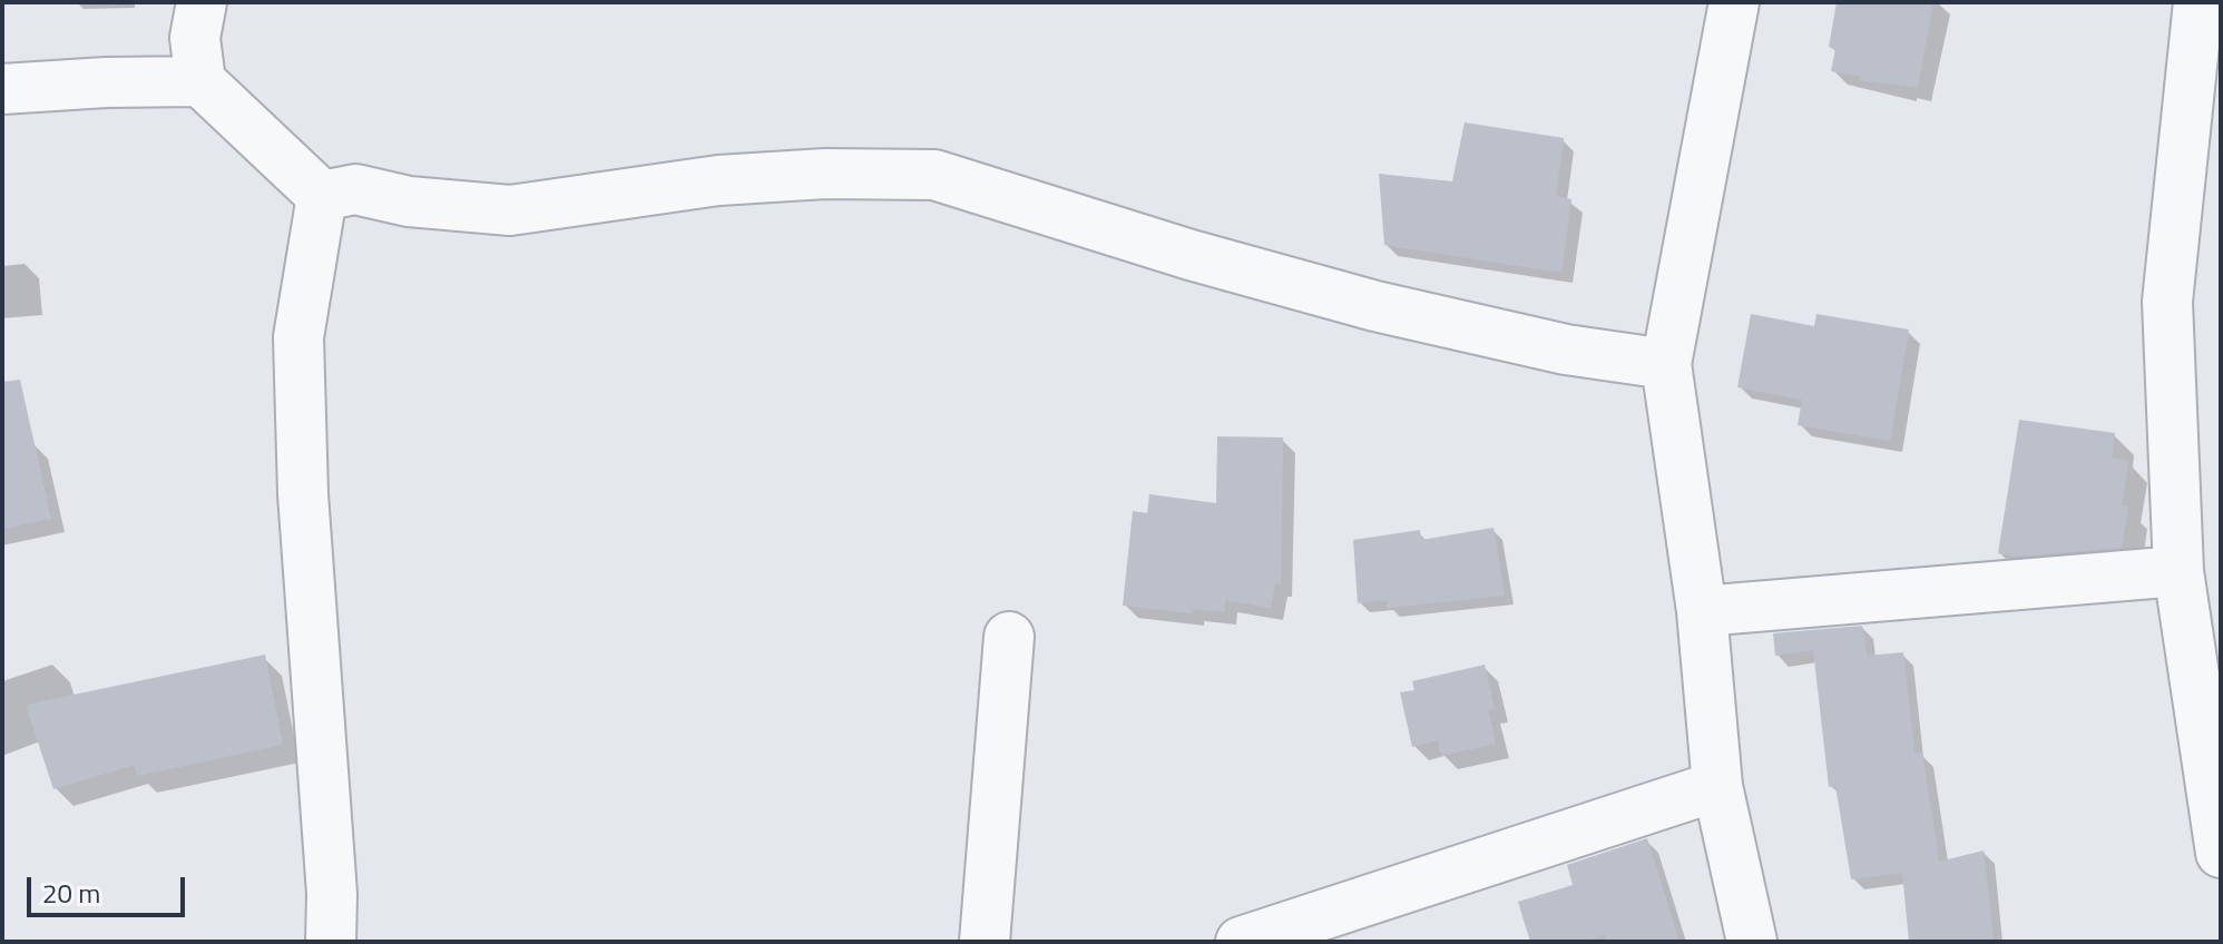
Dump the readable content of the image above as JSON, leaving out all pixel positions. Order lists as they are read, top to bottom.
{
  "scale_bar": "20 m"
}
